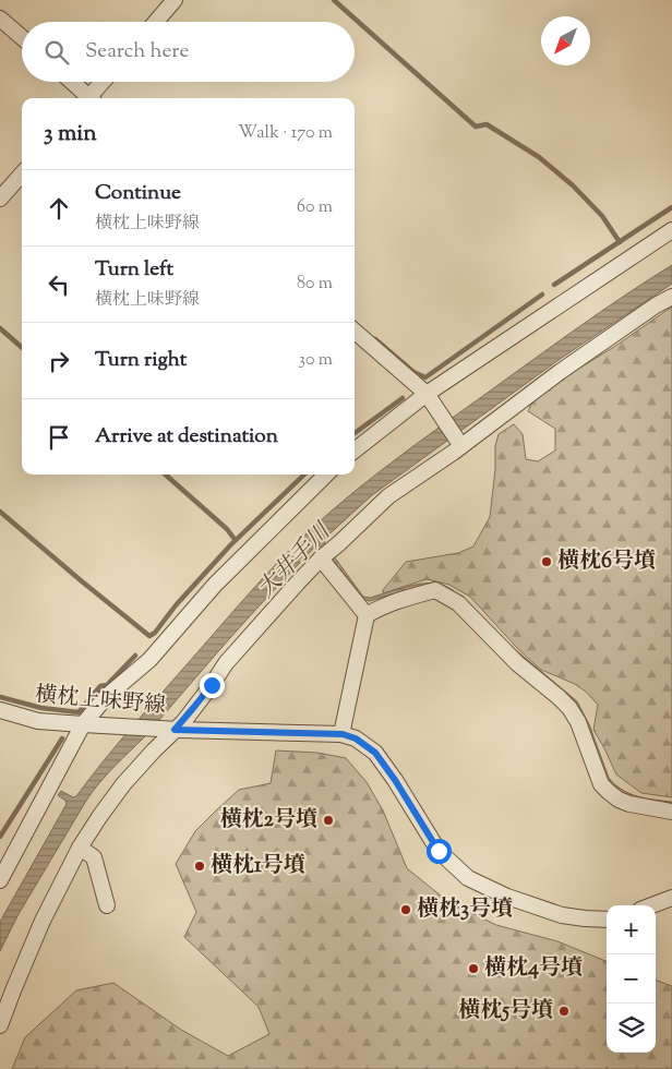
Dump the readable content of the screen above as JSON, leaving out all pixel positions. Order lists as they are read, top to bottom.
{
  "streets": {
    "street": ["横枕上味野線"]
  },
  "water": ["大井手川"],
  "places": [
    "横枕6号墳",
    "横枕2号墳",
    "横枕1号墳",
    "横枕3号墳",
    "横枕4号墳",
    "横枕5号墳"
  ],
  "north": "bottom left",
  "page": {
    "search": "Search here",
    "heading": ["3 min", "Walk · 170 m"],
    "list": [
      ["Continue", "横枕上味野線", "60 m"],
      ["Turn left", "横枕上味野線", "80 m"],
      ["Turn right", "30 m"],
      "Arrive at destination"
    ],
    "map_buttons": ["+", "−"]
  }
}
